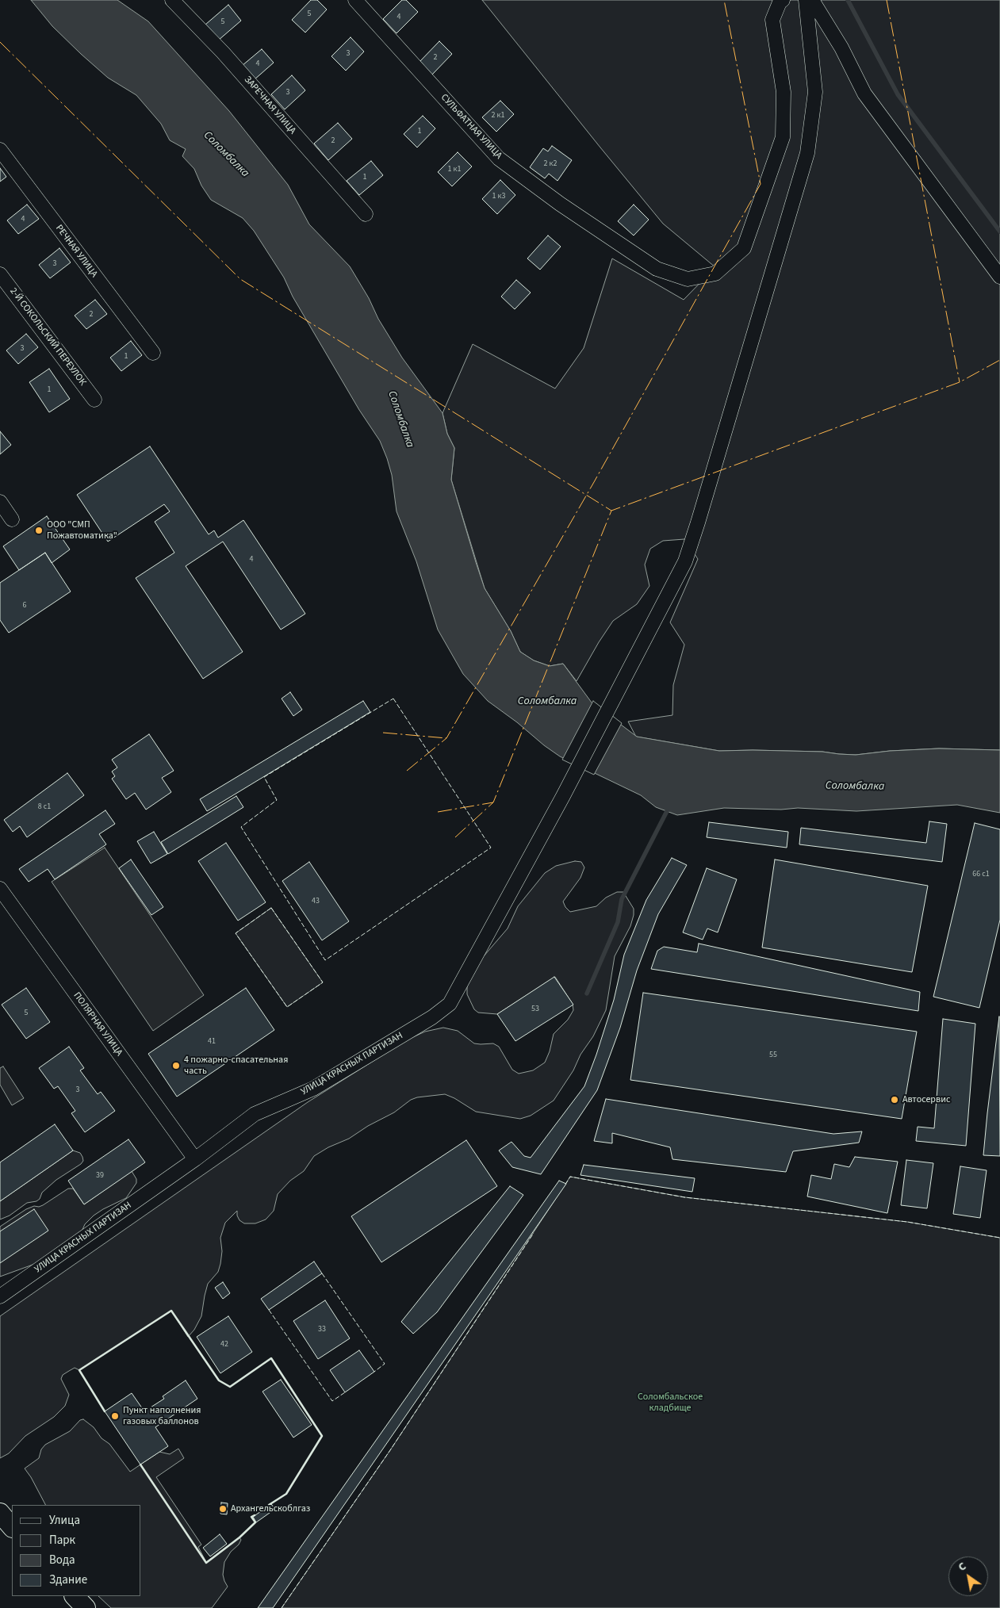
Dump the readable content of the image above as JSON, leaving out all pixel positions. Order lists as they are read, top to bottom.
{
  "streets": {
    "street": [
      "ЗАРЕЧНАЯ УЛИЦА",
      "СУЛЬФАТНАЯ УЛИЦА",
      "РЕЧНАЯ УЛИЦА",
      "2-Й СОКОЛЬСКИЙ ПЕРЕУЛОК",
      "ПОЛЯРНАЯ УЛИЦА",
      "УЛИЦА КРАСНЫХ ПАРТИЗАН"
    ]
  },
  "crossings": [
    ["ПОЛЯРНАЯ УЛИЦА", "УЛИЦА КРАСНЫХ ПАРТИЗАН"]
  ],
  "water": ["Соломбалка"],
  "parks": ["Соломбальское кладбище"],
  "places": [
    "ООО \"СМП Пожавтоматика\"",
    "4 пожарно-спасательная часть",
    "Автосервис",
    "Пункт наполнения газовых баллонов",
    "Архангельскоблгаз"
  ],
  "house_numbers": [
    "5",
    "4",
    "5",
    "3",
    "2",
    "4",
    "3",
    "2 к1",
    "1",
    "2",
    "2 к2",
    "1 к1",
    "1",
    "1 к3",
    "4",
    "3",
    "2",
    "3",
    "1",
    "1",
    "4",
    "6",
    "8 с1",
    "66 с1",
    "43",
    "53",
    "5",
    "41",
    "55",
    "3",
    "39",
    "33",
    "42"
  ],
  "legend": [
    "Улица",
    "Парк",
    "Вода",
    "Здание"
  ],
  "north": "top left"
}
